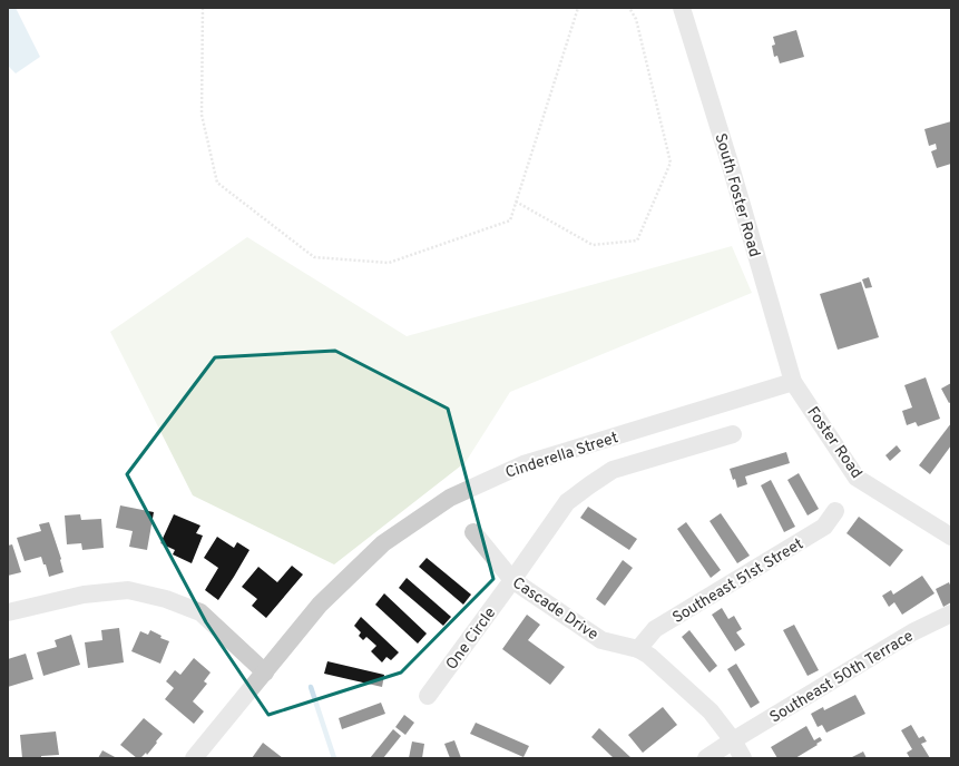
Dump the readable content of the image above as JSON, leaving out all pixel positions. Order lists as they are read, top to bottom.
{
  "streets": {
    "street": [
      "South Foster Road",
      "Foster Road",
      "Cinderella Street",
      "Southeast 51st Street",
      "Cascade Drive",
      "One Circle",
      "Southeast 50th Terrace"
    ]
  },
  "crossings": [
    ["South Foster Road", "Foster Road"],
    ["South Foster Road", "Cinderella Street"],
    ["Foster Road", "Cinderella Street"],
    ["Southeast 51st Street", "Cascade Drive"],
    ["Cascade Drive", "One Circle"],
    ["Cascade Drive", "Southeast 50th Terrace"]
  ]
}
